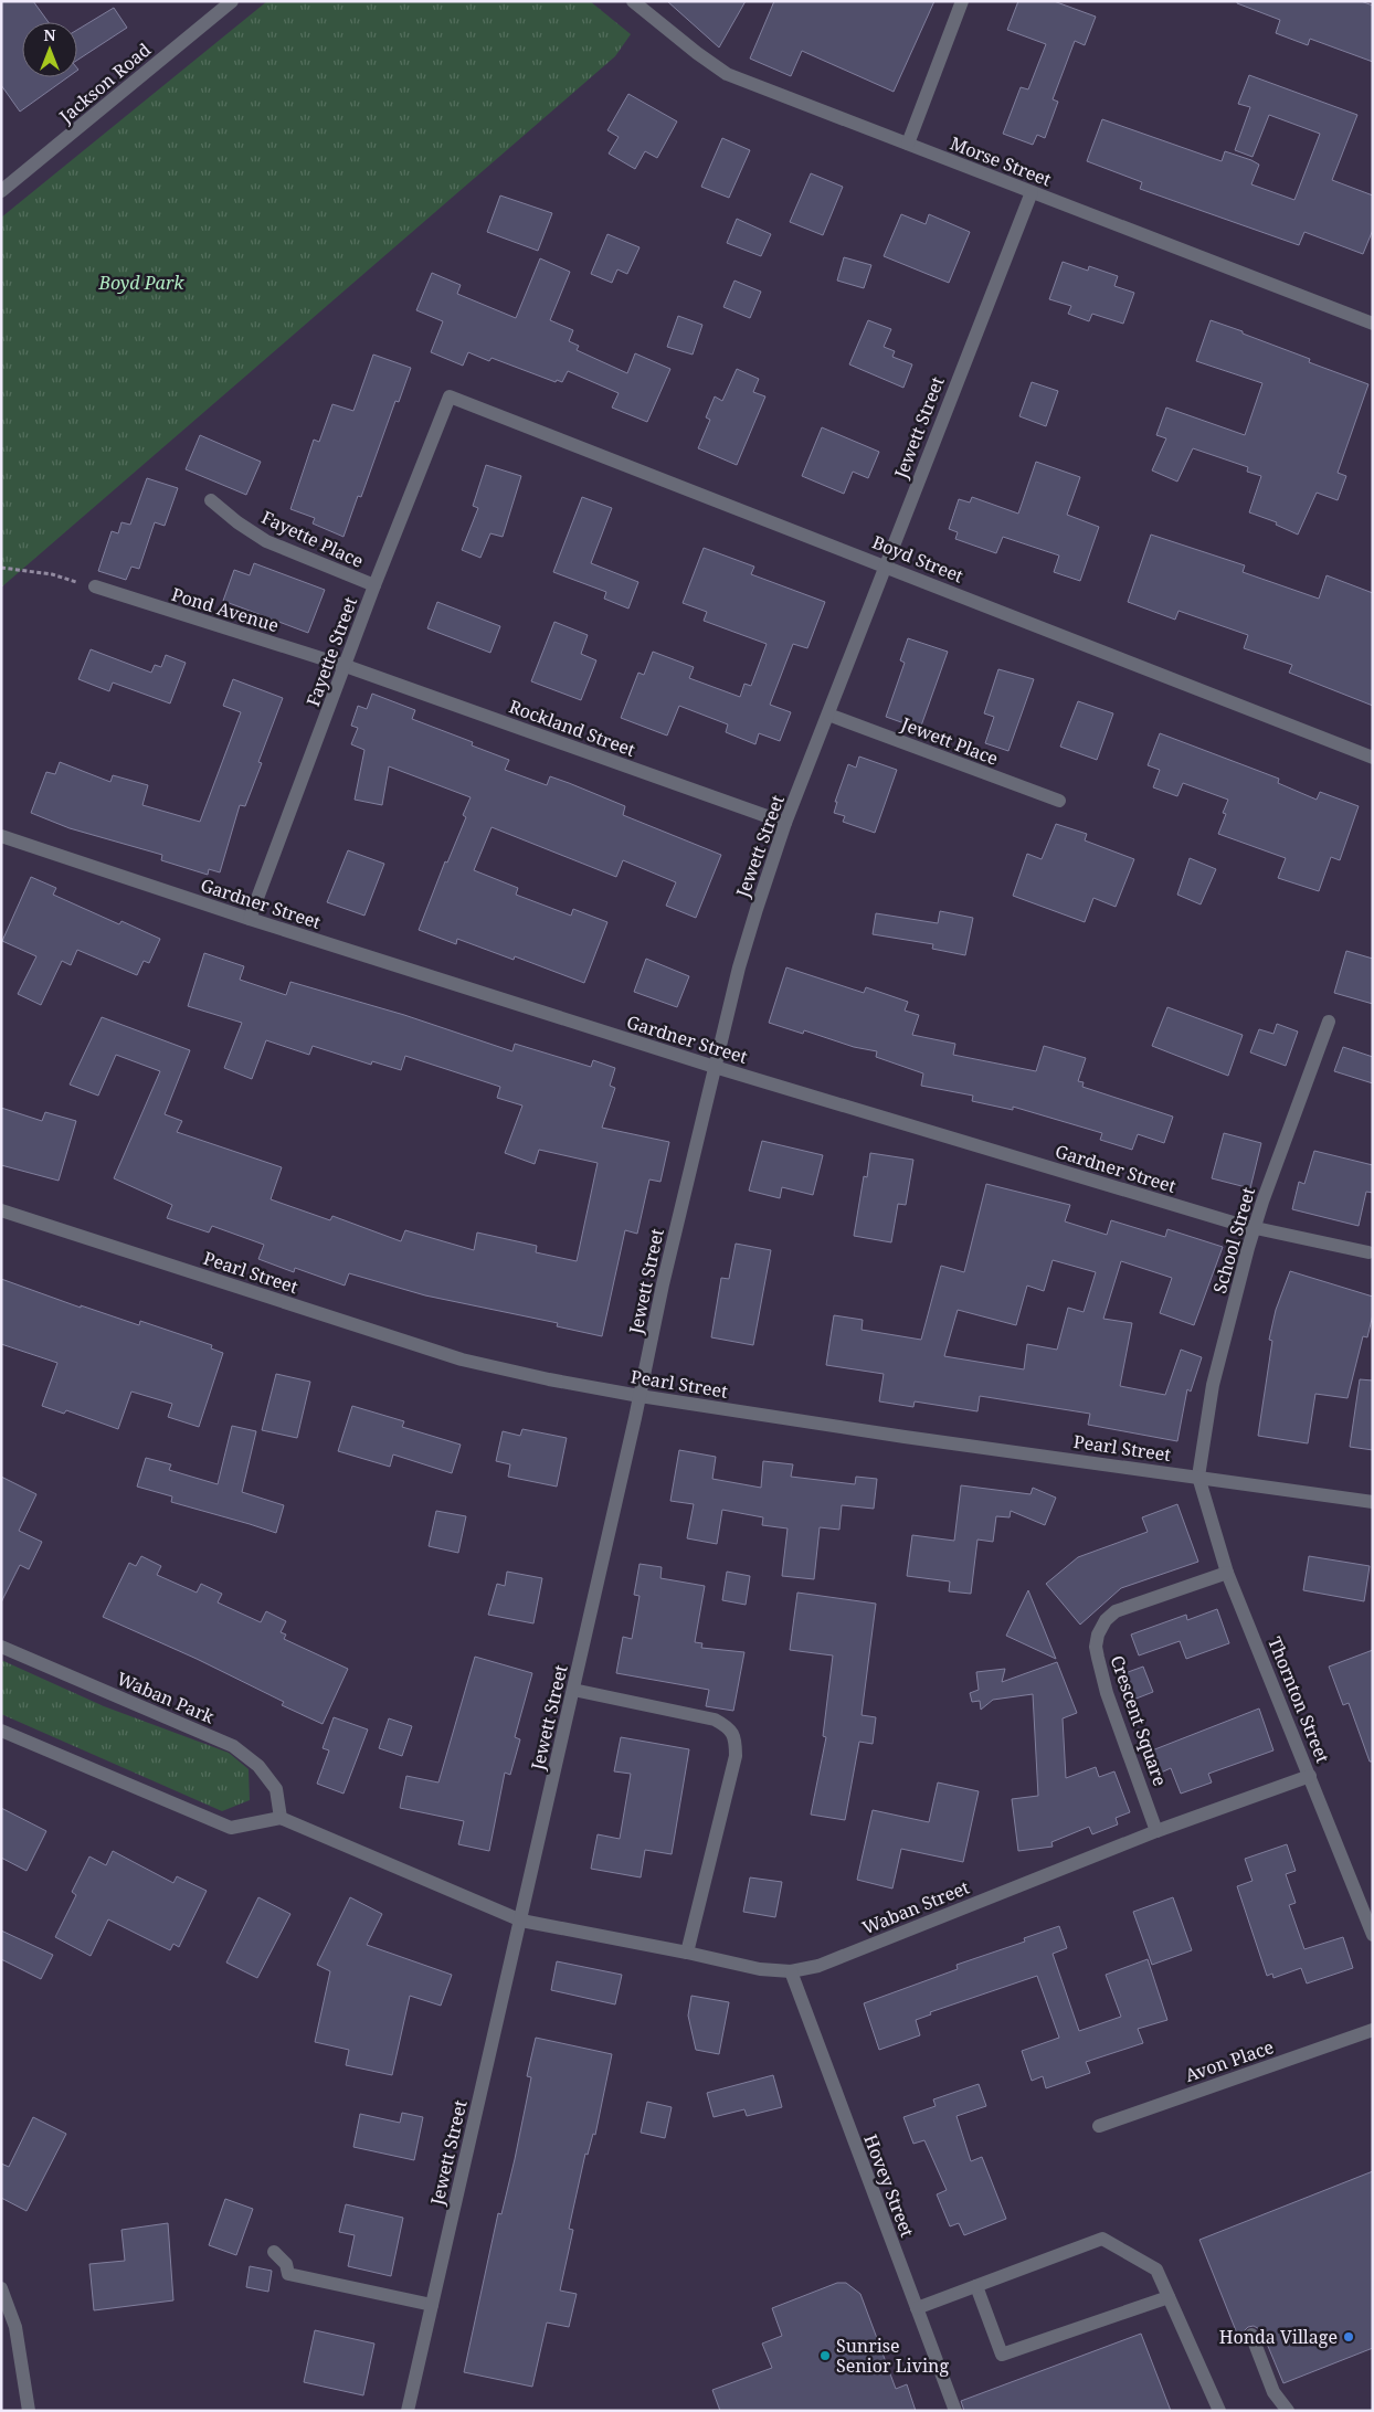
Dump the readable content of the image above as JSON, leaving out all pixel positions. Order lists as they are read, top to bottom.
{
  "streets": {
    "street": [
      "Jackson Road",
      "Morse Street",
      "Jewett Street",
      "Fayette Place",
      "Boyd Street",
      "Pond Avenue",
      "Fayette Street",
      "Rockland Street",
      "Jewett Place",
      "Gardner Street",
      "School Street",
      "Pearl Street",
      "Waban Park",
      "Thornton Street",
      "Crescent Square",
      "Waban Street",
      "Avon Place",
      "Hovey Street"
    ]
  },
  "crossings": [
    ["Morse Street", "Jewett Street"],
    ["Jewett Street", "Boyd Street"],
    ["Jewett Street", "Rockland Street"],
    ["Jewett Street", "Jewett Place"],
    ["Jewett Street", "Gardner Street"],
    ["Jewett Street", "Pearl Street"],
    ["Jewett Street", "Waban Street"],
    ["Fayette Place", "Fayette Street"],
    ["Boyd Street", "Fayette Street"],
    ["Pond Avenue", "Fayette Street"],
    ["Pond Avenue", "Rockland Street"],
    ["Fayette Street", "Rockland Street"],
    ["Fayette Street", "Gardner Street"],
    ["Gardner Street", "School Street"],
    ["School Street", "Pearl Street"],
    ["School Street", "Thornton Street"],
    ["Pearl Street", "Thornton Street"],
    ["Thornton Street", "Crescent Square"],
    ["Thornton Street", "Waban Street"],
    ["Crescent Square", "Waban Street"],
    ["Waban Street", "Hovey Street"]
  ],
  "parks": ["Boyd Park"],
  "places": ["Honda Village", "Sunrise Senior Living"],
  "north": "top"
}
